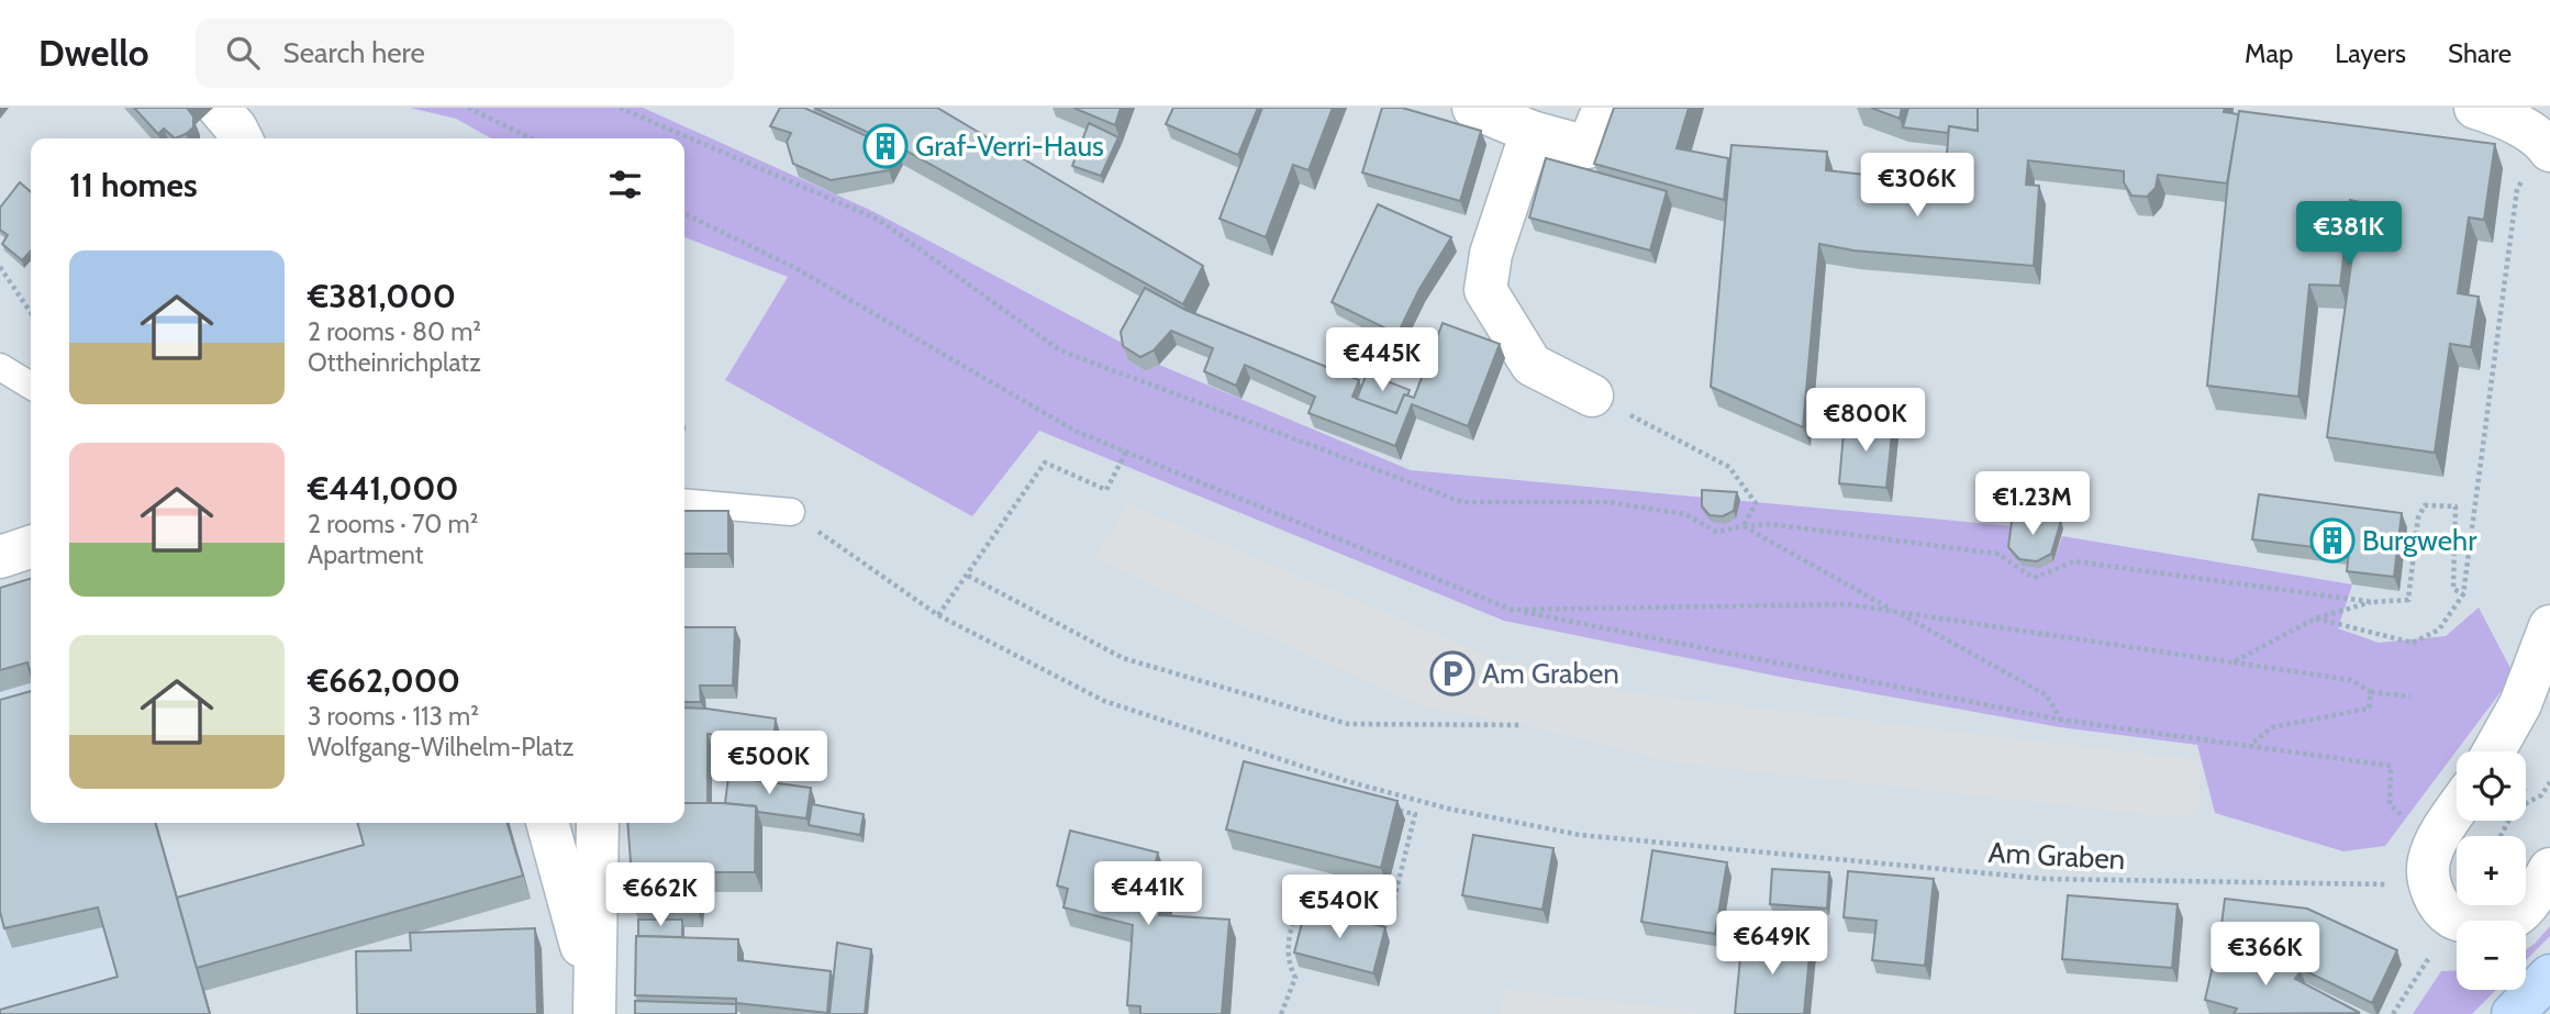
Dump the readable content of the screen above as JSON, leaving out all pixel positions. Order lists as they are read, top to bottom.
{
  "streets": {
    "path": ["Am Graben"]
  },
  "places": {
    "building": ["Graf-Verri-Haus", "Burgwehr"],
    "parking": ["Am Graben"]
  },
  "page": {
    "header": "Dwello",
    "search": "Search here",
    "nav": ["Map", "Layers", "Share"],
    "heading": "11 homes",
    "price": [
      "€306K",
      "€381K",
      "€445K",
      "€800K",
      "€1.23M",
      "€500K",
      "€441K",
      "€662K",
      "€540K",
      "€649K",
      "€366K"
    ],
    "list": [
      {
        "name": "€381,000",
        "note": "2 rooms · 80 m² · Ottheinrichplatz"
      },
      {
        "name": "€441,000",
        "note": "2 rooms · 70 m² · Apartment"
      },
      {
        "name": "€662,000",
        "note": "3 rooms · 113 m² · Wolfgang-Wilhelm-Platz"
      }
    ],
    "map_buttons": ["+", "−"]
  }
}
